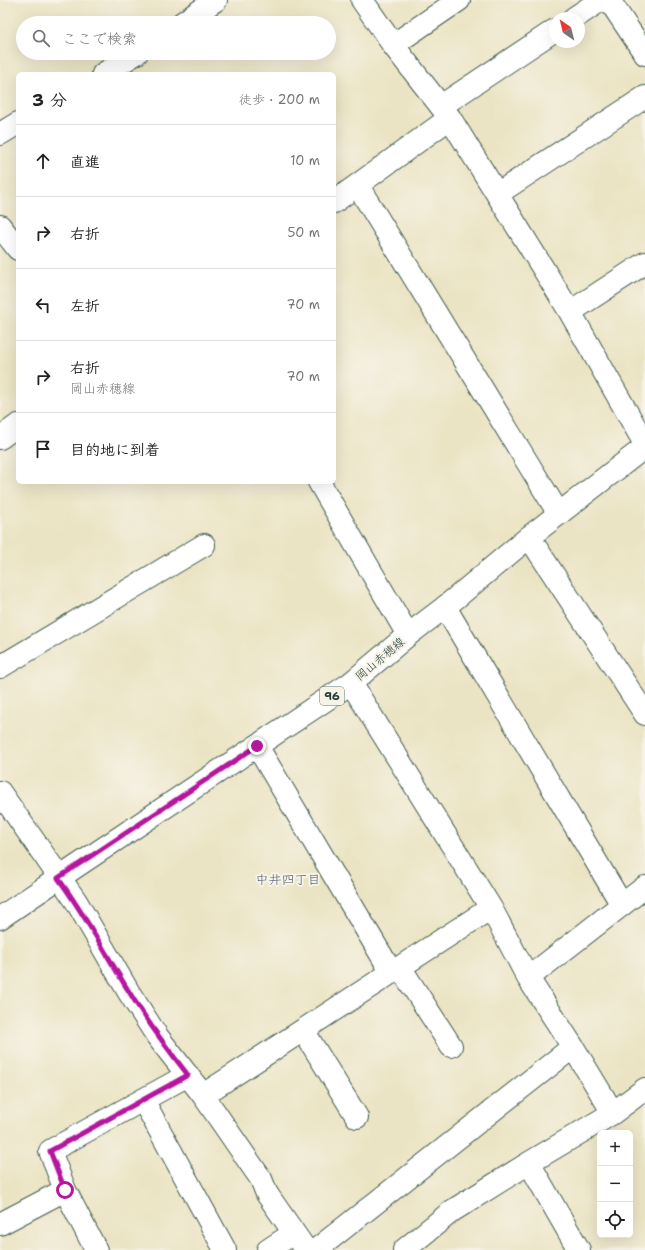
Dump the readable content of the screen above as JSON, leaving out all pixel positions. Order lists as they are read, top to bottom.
{
  "streets": {
    "street": ["岡山赤穂線", "96"]
  },
  "districts": ["中井四丁目"],
  "north": "top left",
  "page": {
    "search": "ここで検索",
    "heading": ["3 分", "徒歩 · 200 m"],
    "list": [
      ["直進", "10 m"],
      ["右折", "50 m"],
      ["左折", "70 m"],
      ["右折", "岡山赤穂線", "70 m"],
      "目的地に到着"
    ],
    "map_buttons": ["+", "−"]
  }
}
